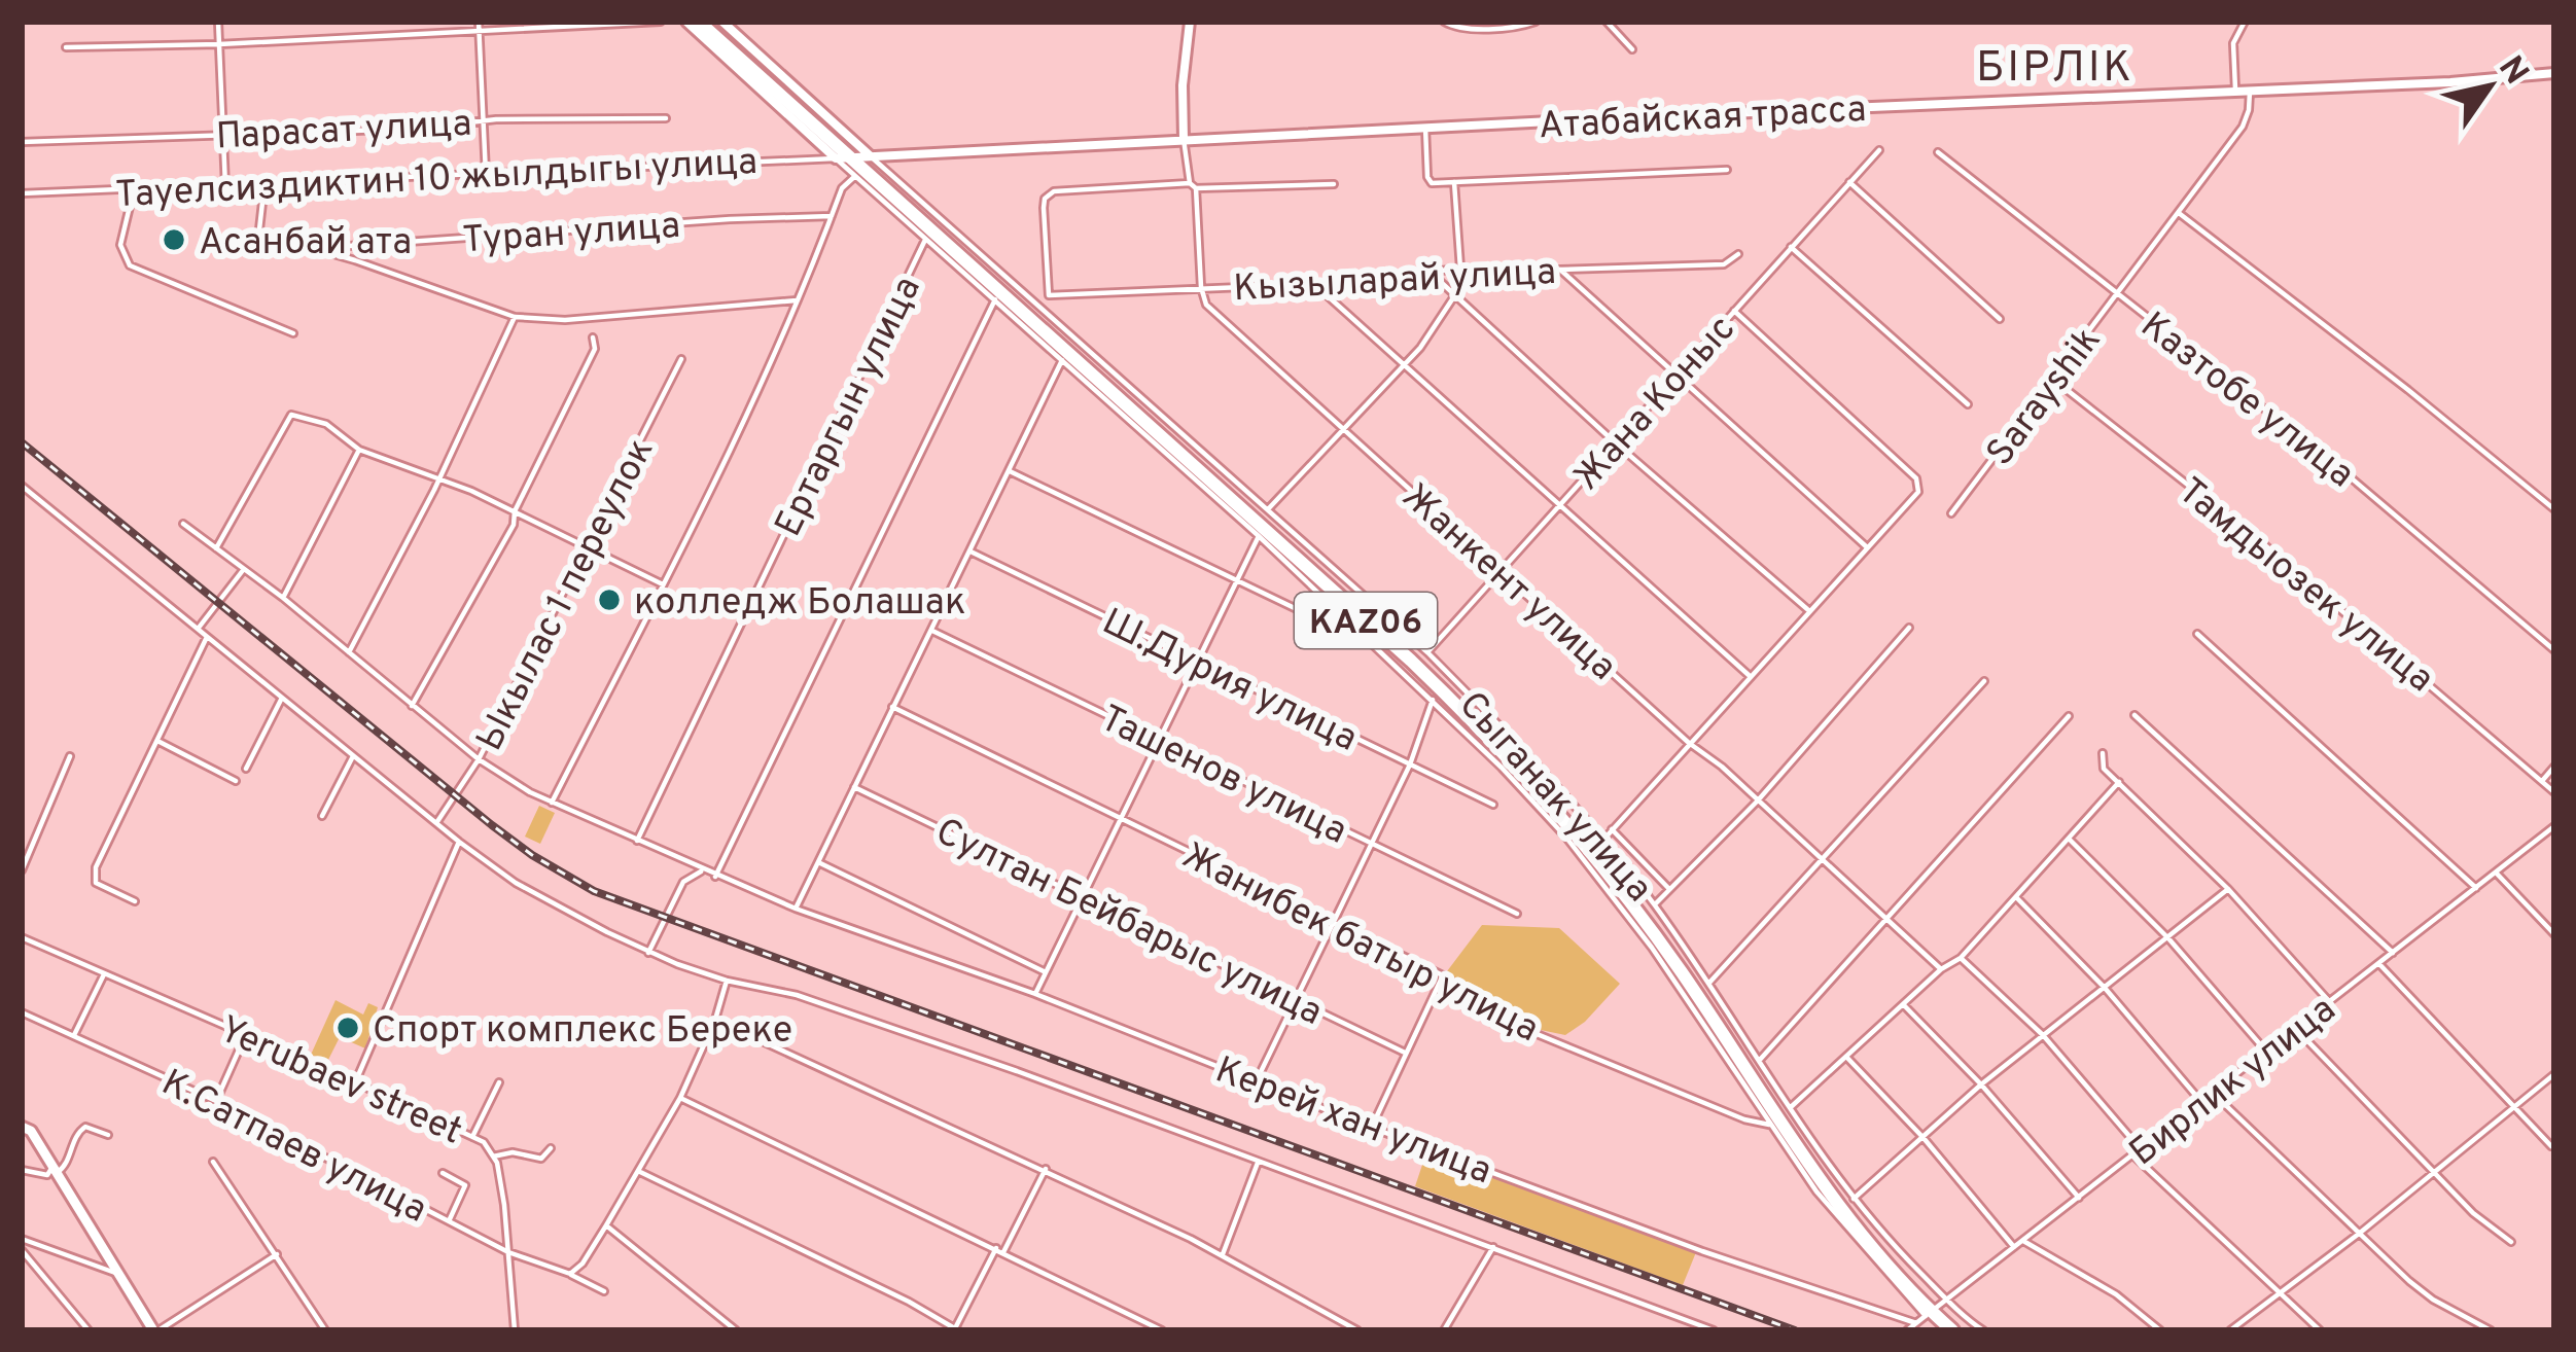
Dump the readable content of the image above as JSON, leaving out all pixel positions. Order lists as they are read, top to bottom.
{
  "streets": {
    "highway": ["KАZ06"],
    "main road": ["Атабайская трасса"],
    "street": [
      "Парасат улица",
      "Тауелсиздиктин 10 жылдыгы улица",
      "Туран улица",
      "Кызыларай улица",
      "Sarayshik",
      "Казтобе улица",
      "Жана Коныс",
      "Ертаргын улица",
      "Жанкент улица",
      "Тамдыозек улица",
      "Ыкылас 1 переулок",
      "Ш.Дурия улица",
      "Ташенов улица",
      "Сыганак улица",
      "Султан Бейбарыс улица",
      "Жанибек батыр улица",
      "Yerubaev street",
      "Бирлик улица",
      "Керей хан улица",
      "К.Сатпаев улица"
    ]
  },
  "crossings": [
    ["Атабайская трасса", "Тауелсиздиктин 10 жылдыгы улица"],
    ["Атабайская трасса", "Sarayshik"],
    ["Атабайская трасса", "KАZ06"],
    ["Атабайская трасса", "Сыганак улица"],
    ["Тауелсиздиктин 10 жылдыгы улица", "KАZ06"],
    ["Тауелсиздиктин 10 жылдыгы улица", "Сыганак улица"],
    ["Кызыларай улица", "Жанкент улица"],
    ["Sarayshik", "Казтобе улица"],
    ["Sarayshik", "Тамдыозек улица"],
    ["Жана Коныс", "Жанкент улица"],
    ["Жана Коныс", "Сыганак улица"],
    ["Ертаргын улица", "Керей хан улица"],
    ["Ыкылас 1 переулок", "Керей хан улица"],
    ["KАZ06", "Сыганак улица"],
    ["KАZ06", "Бирлик улица"],
    ["Сыганак улица", "Бирлик улица"],
    ["Yerubaev street", "К.Сатпаев улица"],
    ["Бирлик улица", "Керей хан улица"]
  ],
  "districts": ["БІРЛІК"],
  "places": ["Асанбай ата", "колледж Болашак", "Спорт комплекс Береке"],
  "north": "top right"
}
